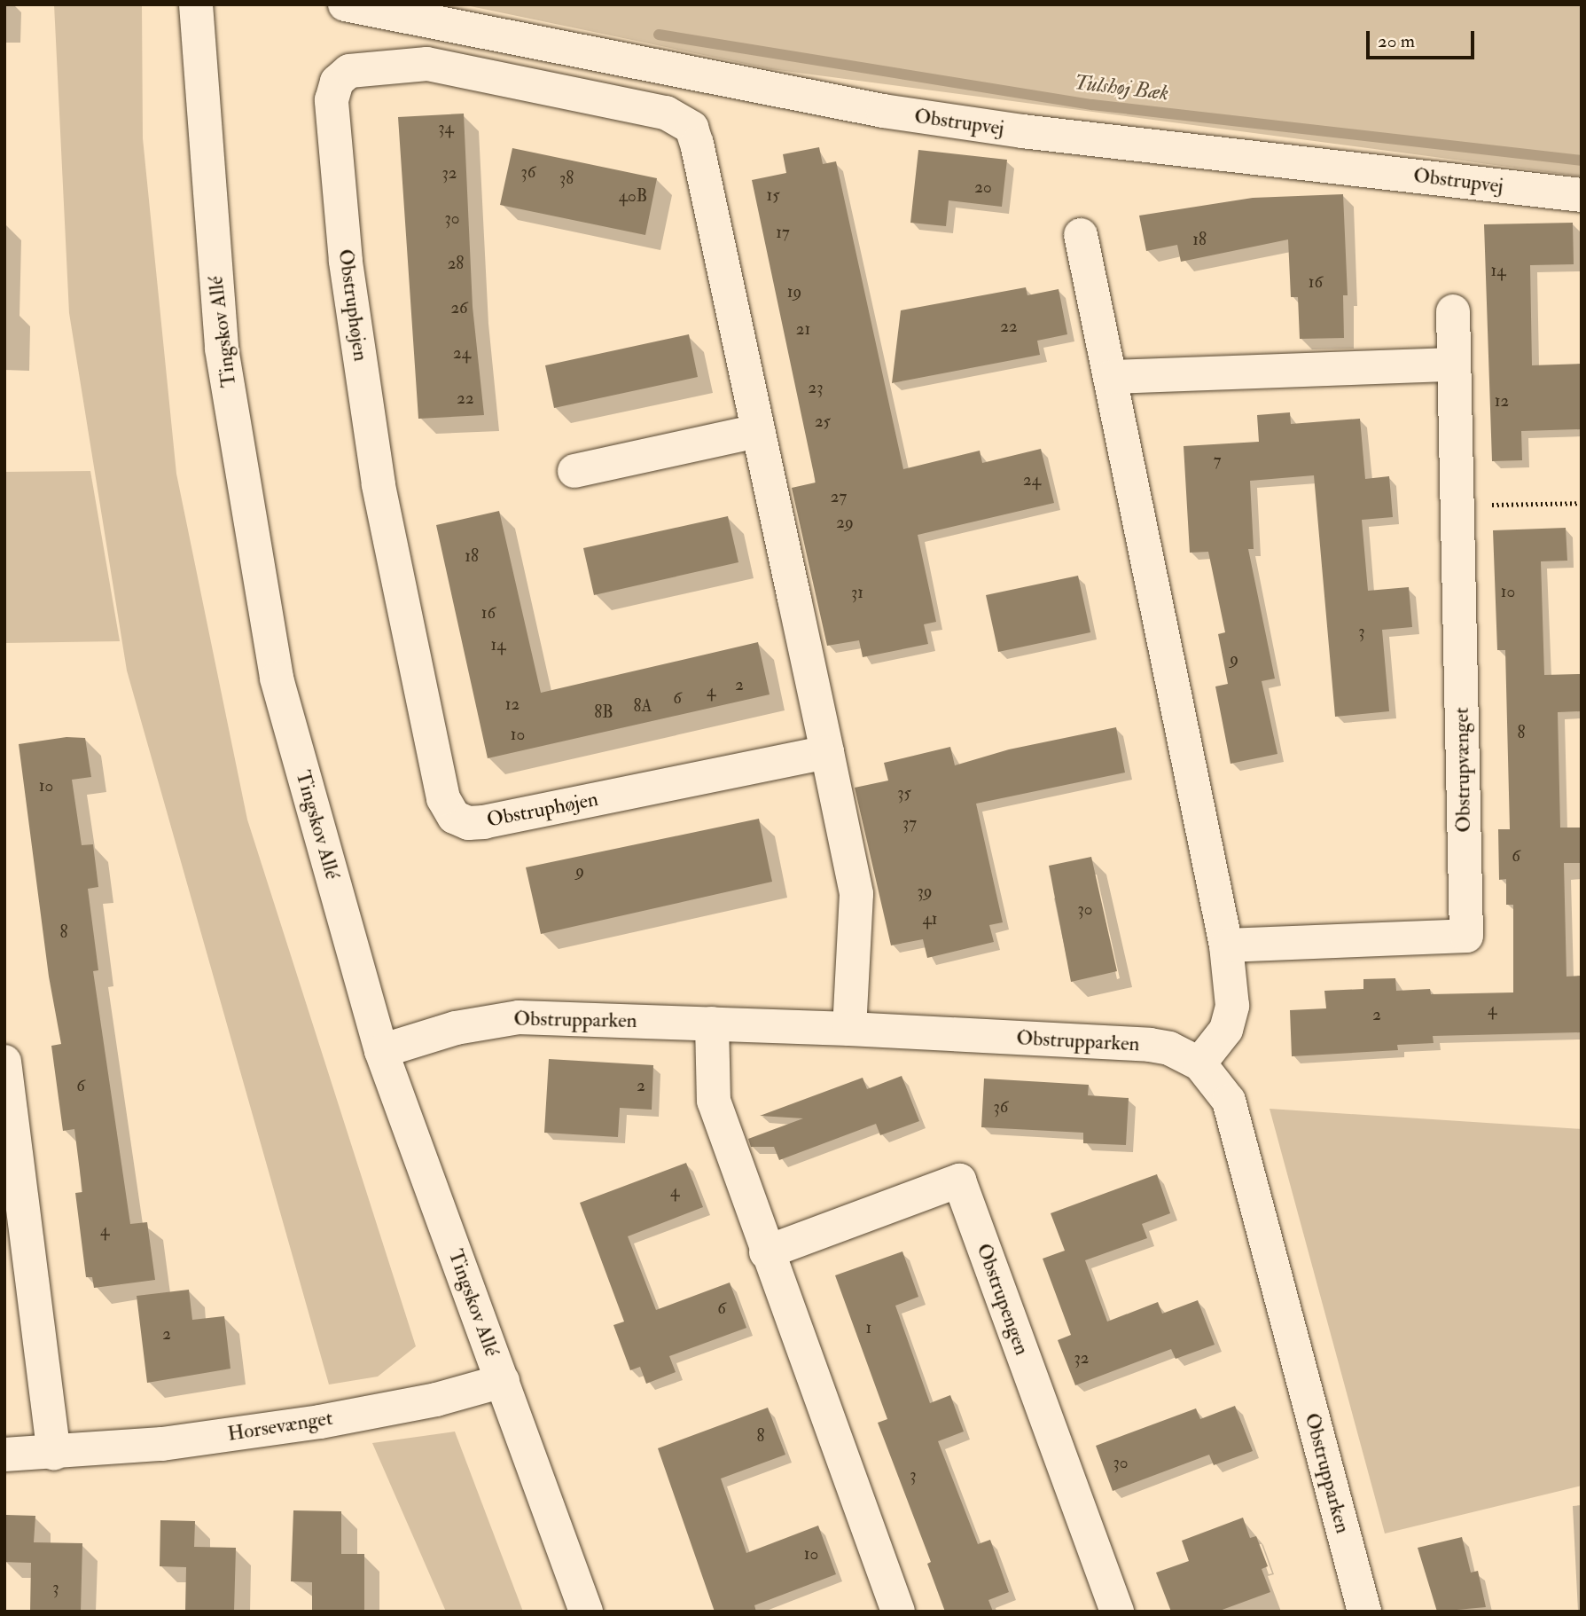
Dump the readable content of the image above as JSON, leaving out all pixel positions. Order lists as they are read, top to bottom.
{
  "streets": {
    "street": [
      "Obstrupvej",
      "Obstruphøjen",
      "Tingskov Allé",
      "Obstrupvænget",
      "Obstrupparken",
      "Obstrupengen",
      "Horsevænget"
    ]
  },
  "crossings": [
    ["Obstruphøjen", "Obstrupparken"],
    ["Tingskov Allé", "Obstrupparken"],
    ["Tingskov Allé", "Horsevænget"]
  ],
  "water": ["Tulshøj Bæk"],
  "house_numbers": [
    "34",
    "36",
    "32",
    "38",
    "20",
    "15",
    "40B",
    "30",
    "17",
    "18",
    "28",
    "14",
    "16",
    "19",
    "26",
    "22",
    "21",
    "24",
    "23",
    "22",
    "12",
    "25",
    "7",
    "24",
    "27",
    "29",
    "18",
    "10",
    "31",
    "16",
    "3",
    "14",
    "9",
    "2",
    "4",
    "6",
    "12",
    "8A",
    "8B",
    "8",
    "10",
    "10",
    "35",
    "37",
    "6",
    "9",
    "39",
    "30",
    "41",
    "8",
    "4",
    "2",
    "6",
    "2",
    "36",
    "4",
    "4",
    "6",
    "1",
    "2",
    "32",
    "8",
    "30",
    "3",
    "10",
    "3"
  ],
  "scale_bar": "20 m"
}
